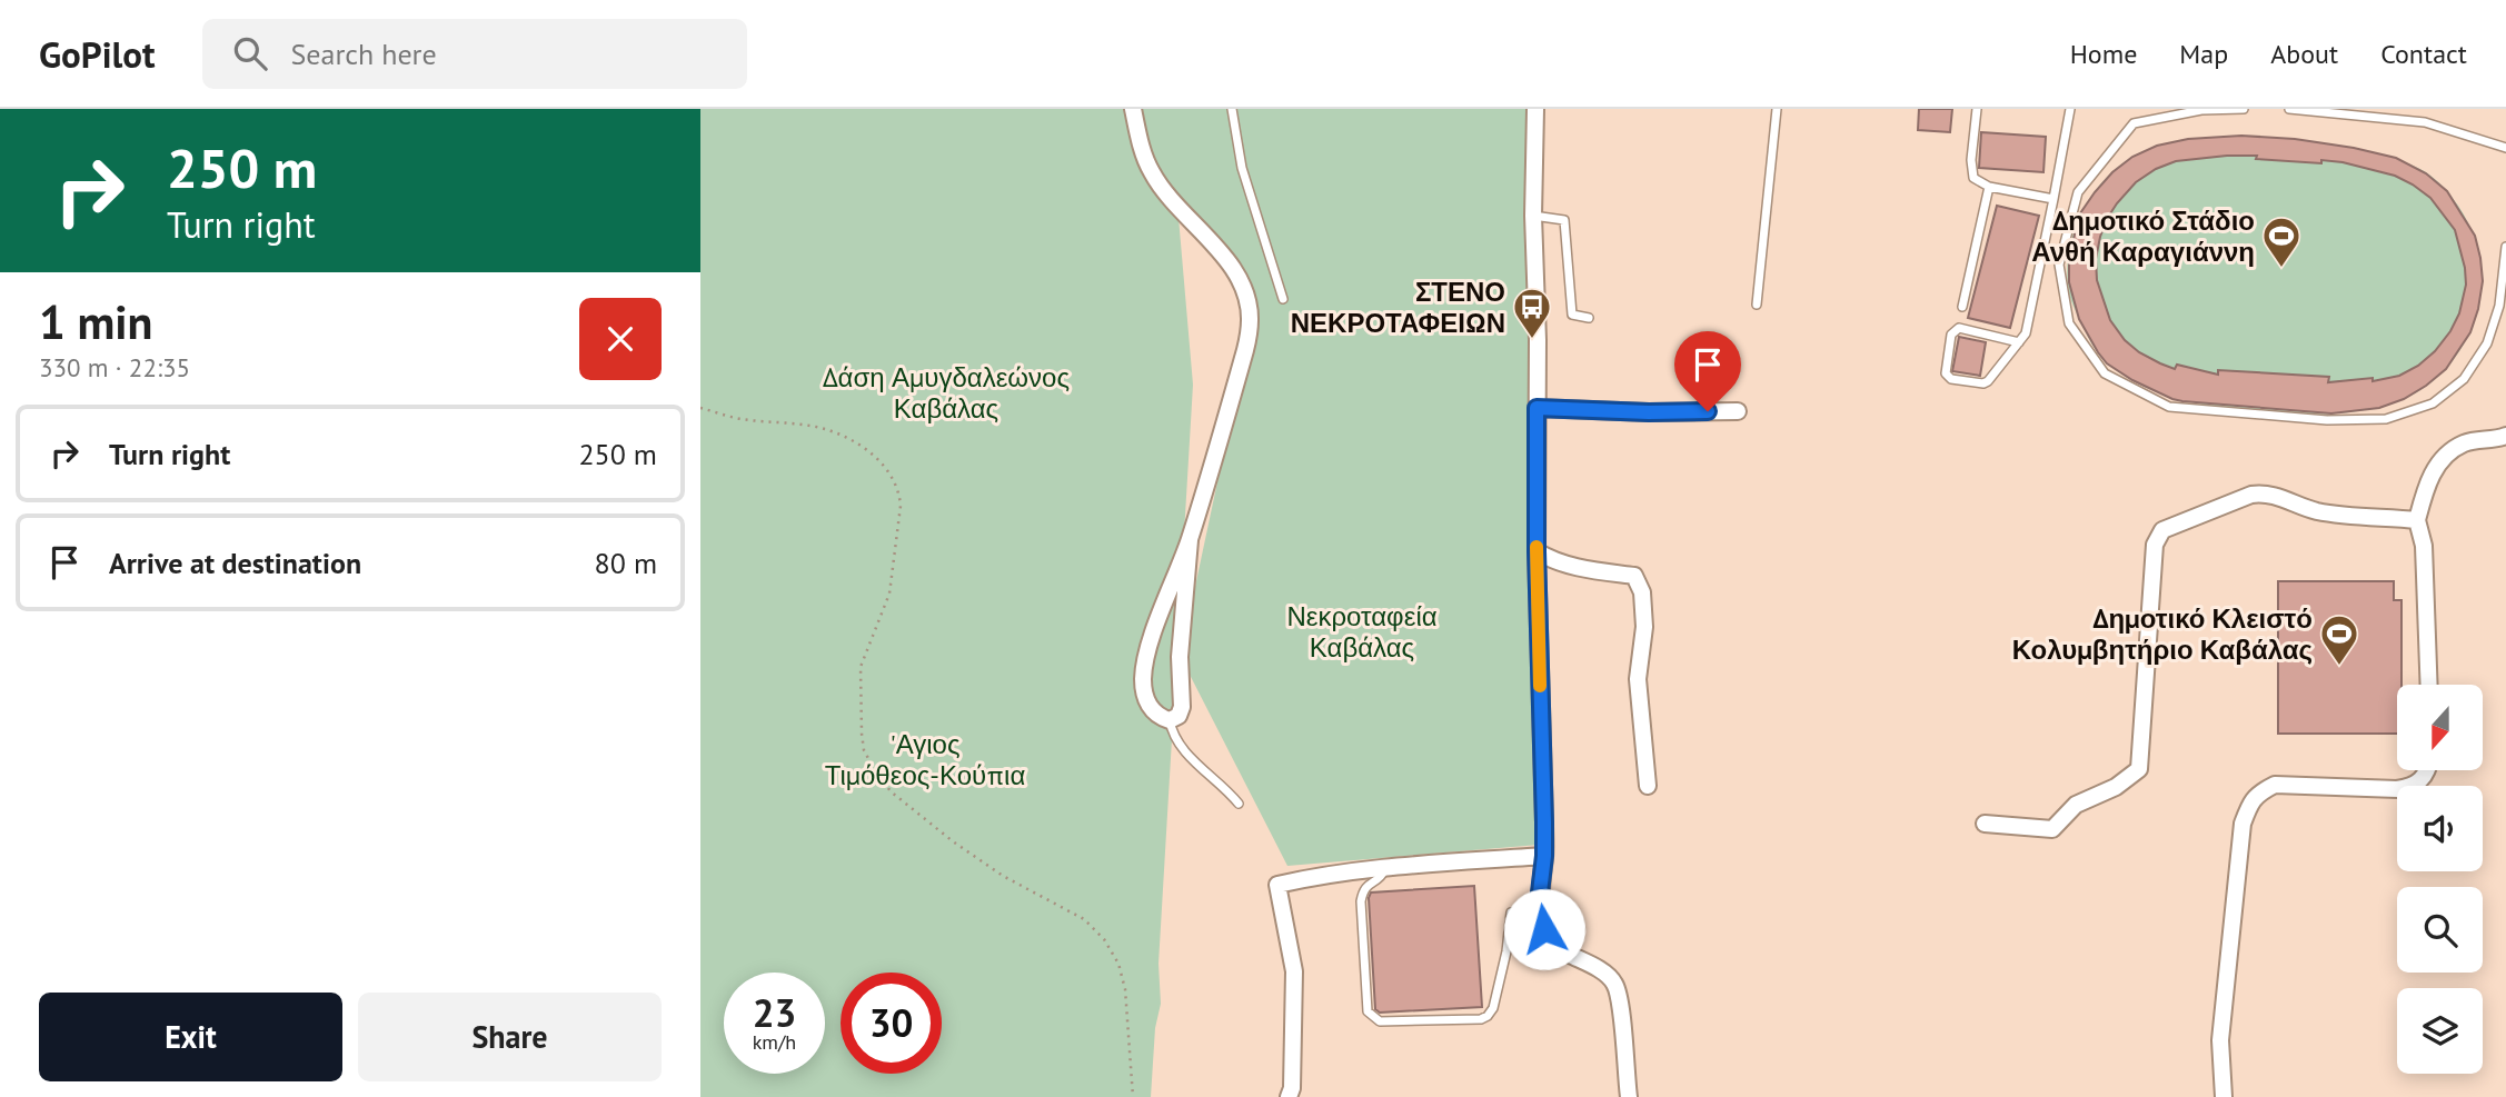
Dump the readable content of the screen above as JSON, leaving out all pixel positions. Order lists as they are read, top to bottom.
{
  "parks": ["Δάση Αμυγδαλεώνος Καβάλας", "Νεκροταφεία Καβάλας", "'Αγιος Τιμόθεος-Κούπια"],
  "places": {
    "sports": ["Δημοτικό Στάδιο Ανθή Καραγιάννη", "Δημοτικό Κλειστό Κολυμβητήριο Καβάλας"],
    "bus stop": ["ΣΤΕΝΟ ΝΕΚΡΟΤΑΦΕΙΩΝ"]
  },
  "north": "bottom",
  "page": {
    "header": "GoPilot",
    "search": "Search here",
    "nav": [
      "Home",
      "Map",
      "About",
      "Contact"
    ],
    "turn": ["250 m", "Turn right"],
    "heading": ["1 min", "330 m · 22:35"],
    "list": [
      {
        "name": "Turn right",
        "value": "250 m"
      },
      {
        "name": "Arrive at destination",
        "value": "80 m"
      }
    ],
    "speed": "23 km/h",
    "limit": "30",
    "buttons": ["Exit", "Share"]
  }
}
